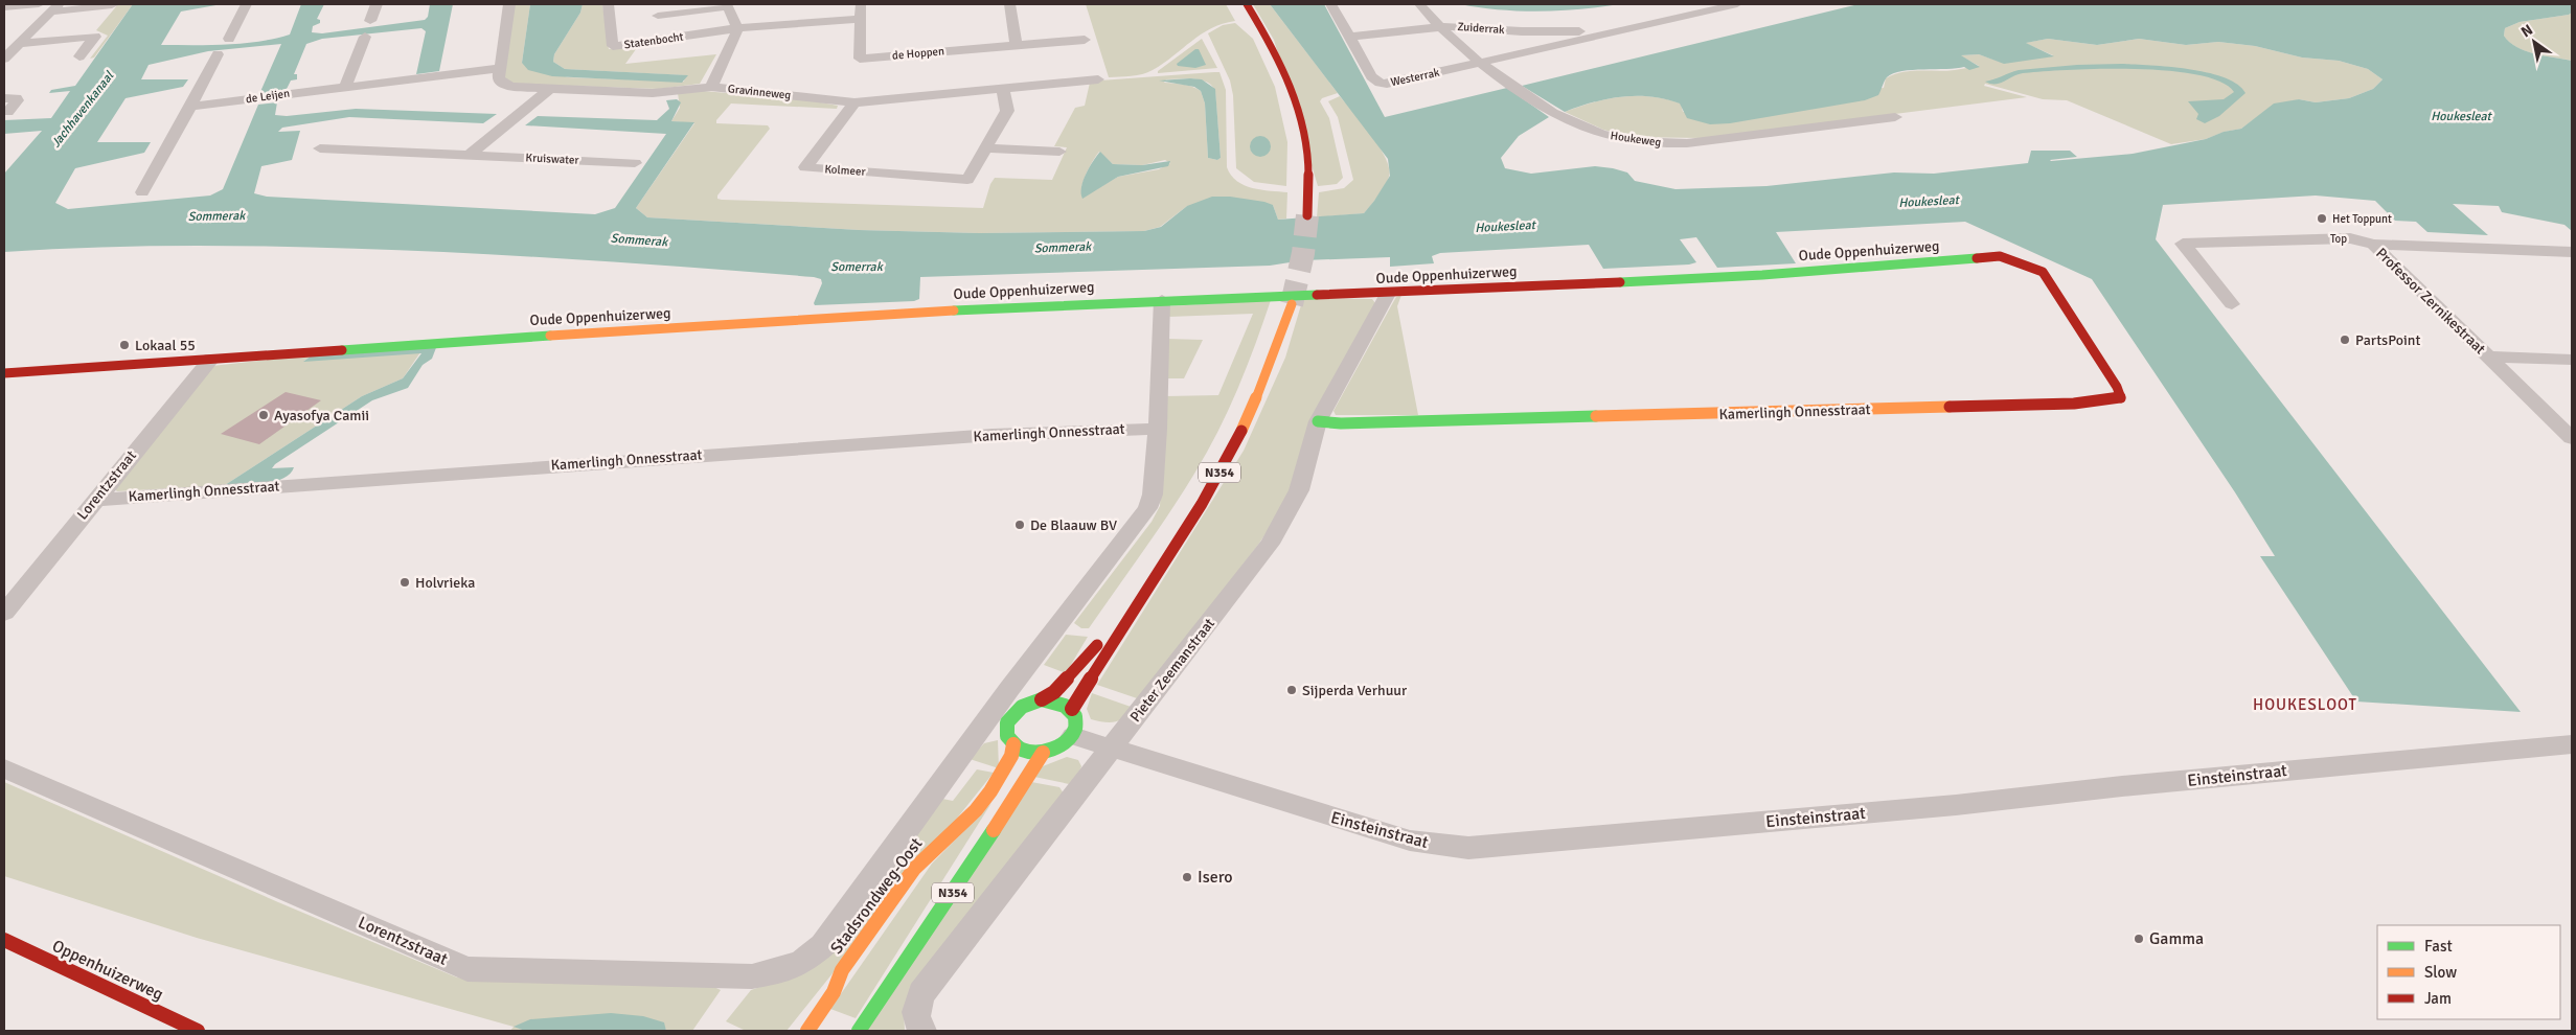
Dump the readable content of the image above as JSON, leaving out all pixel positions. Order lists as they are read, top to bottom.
{
  "streets": {
    "street": [
      "Zuiderrak",
      "Statenbocht",
      "de Hoppen",
      "Westerrak",
      "Gravinneweg",
      "de Leijen",
      "Houkeweg",
      "Kruiswater",
      "Kolmeer",
      "Top",
      "Oude Oppenhuizerweg",
      "Professor Zernikestraat",
      "Kamerlingh Onnesstraat",
      "N354",
      "Lorentzstraat",
      "Pieter Zeemanstraat",
      "Einsteinstraat",
      "Stadsrondweg-Oost",
      "Oppenhuizerweg"
    ]
  },
  "crossings": [
    ["Zuiderrak", "Westerrak"],
    ["Zuiderrak", "Houkeweg"],
    ["Westerrak", "Houkeweg"],
    ["Gravinneweg", "de Leijen"],
    ["Gravinneweg", "Kolmeer"],
    ["Top", "Professor Zernikestraat"],
    ["Oude Oppenhuizerweg", "Kamerlingh Onnesstraat"],
    ["Oude Oppenhuizerweg", "Lorentzstraat"],
    ["Oude Oppenhuizerweg", "Pieter Zeemanstraat"],
    ["Kamerlingh Onnesstraat", "Lorentzstraat"],
    ["Kamerlingh Onnesstraat", "Pieter Zeemanstraat"],
    ["N354", "Einsteinstraat"],
    ["N354", "Stadsrondweg-Oost"],
    ["Pieter Zeemanstraat", "Einsteinstraat"],
    ["Einsteinstraat", "Stadsrondweg-Oost"]
  ],
  "districts": ["HOUKESLOOT"],
  "water": [
    "Jachhavenkanaal",
    "Houkesleat",
    "Sommerak",
    "Somerrak"
  ],
  "places": [
    "Het Toppunt",
    "PartsPoint",
    "Lokaal 55",
    "Ayasofya Camii",
    "De Blaauw BV",
    "Holvrieka",
    "Sijperda Verhuur",
    "Isero",
    "Gamma"
  ],
  "legend": ["Fast", "Slow", "Jam"],
  "north": "top left"
}
